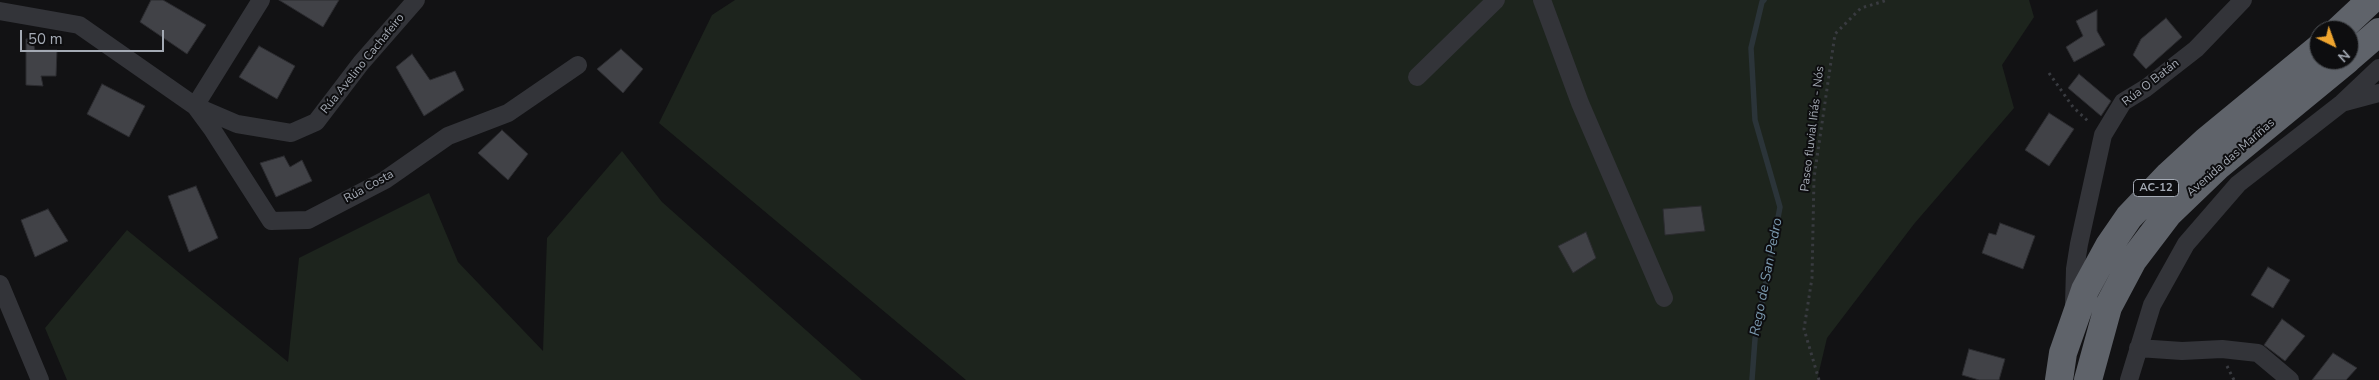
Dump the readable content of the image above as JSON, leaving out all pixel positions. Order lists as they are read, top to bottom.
{
  "streets": {
    "highway": ["Avenida das Mariñas", "AC-12"],
    "street": ["Rúa Avelino Cachafeiro", "Rúa O Batán", "Rúa Costa"],
    "path": ["Paseo fluvial Iñás - Nós"]
  },
  "crossings": [
    ["Rúa Avelino Cachafeiro", "Rúa Costa"]
  ],
  "water": ["Rego de San Pedro"],
  "scale_bar": "50 m",
  "north": "bottom right"
}
